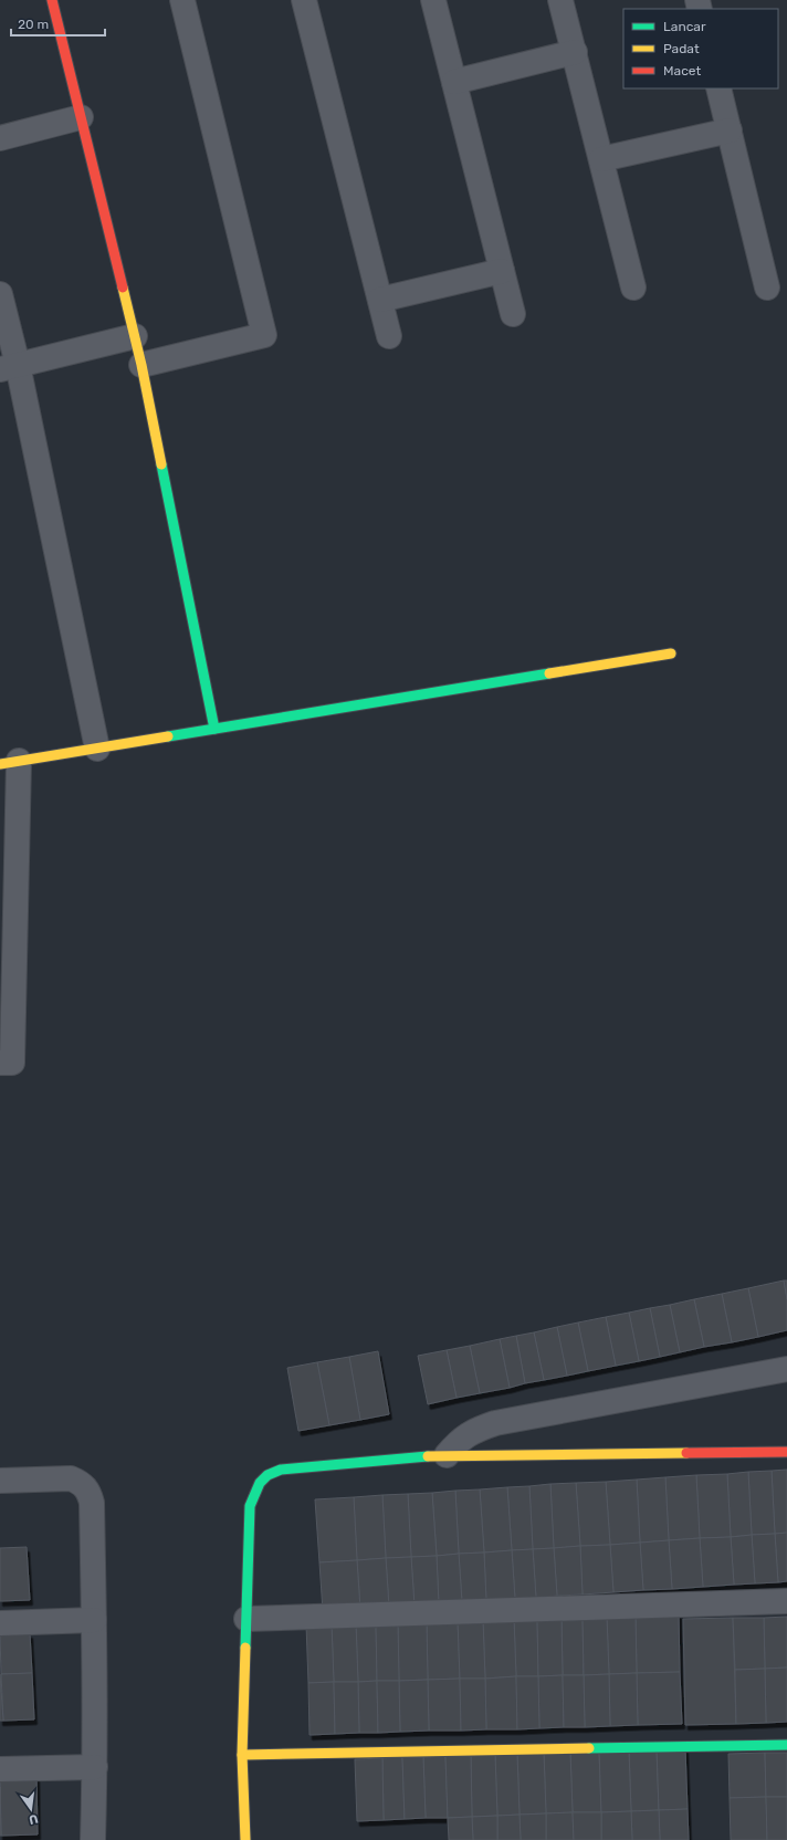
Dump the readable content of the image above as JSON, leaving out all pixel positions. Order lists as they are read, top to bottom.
{
  "legend": ["Lancar", "Padat", "Macet"],
  "scale_bar": "20 m",
  "north": "bottom"
}
